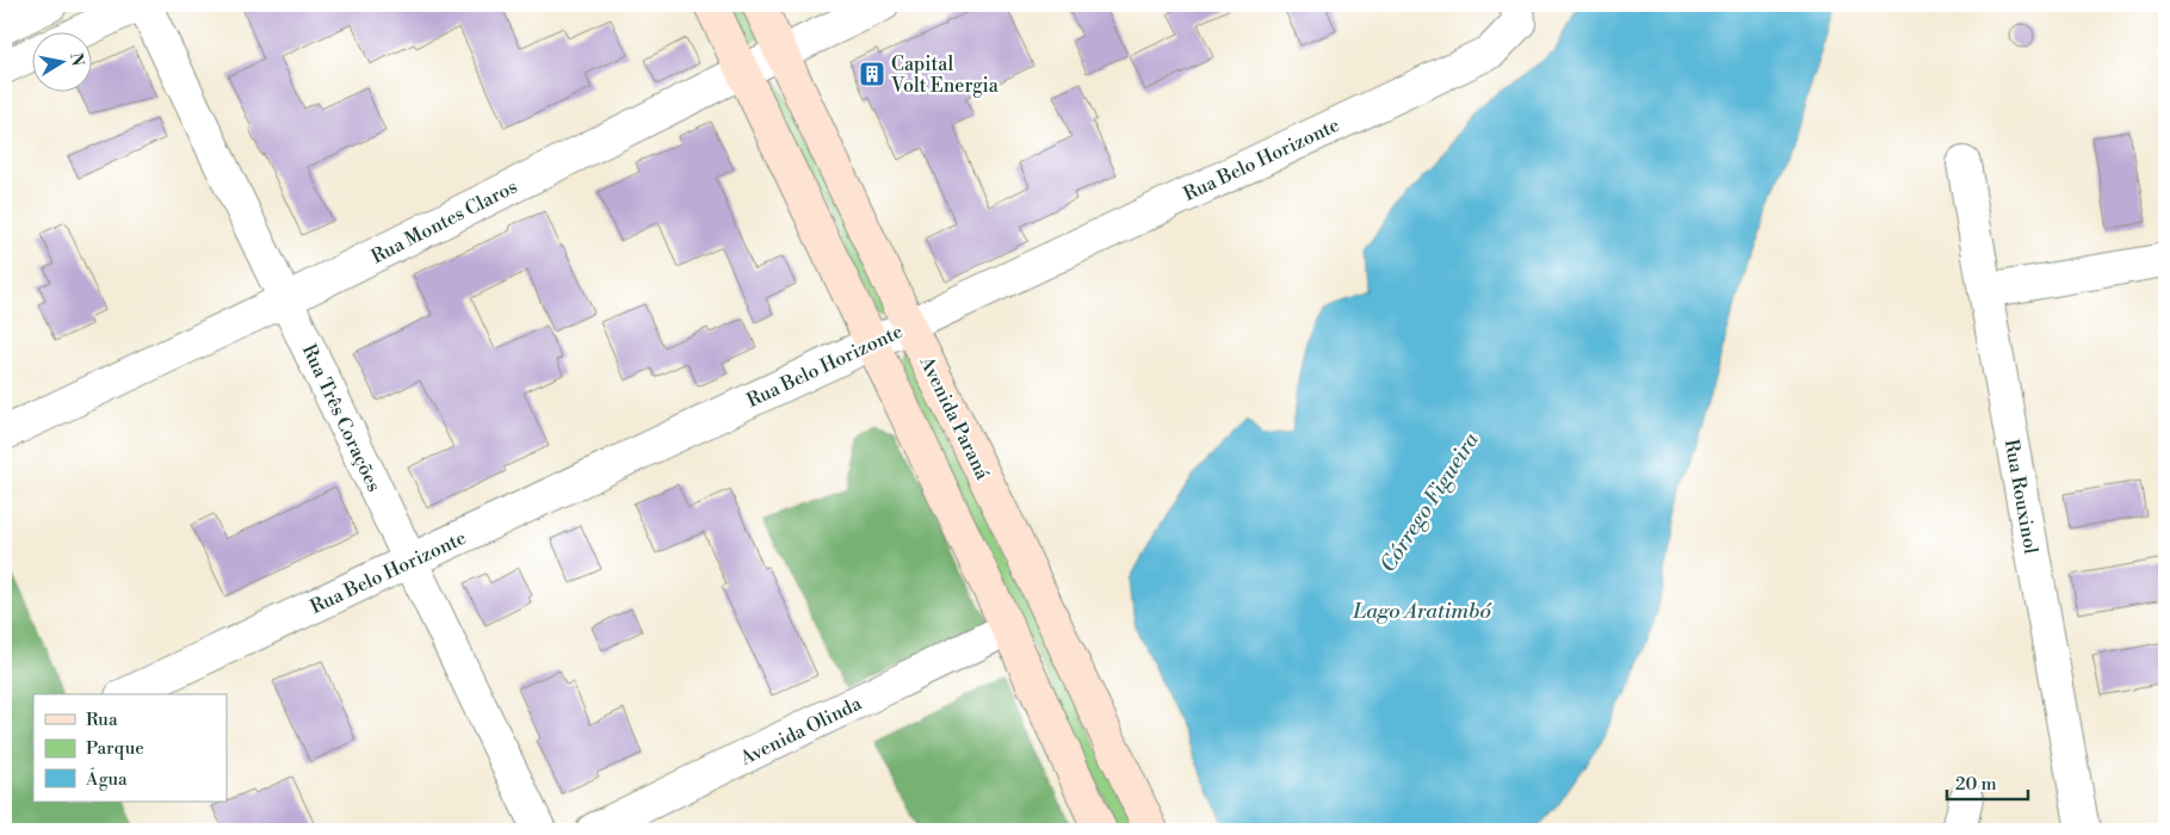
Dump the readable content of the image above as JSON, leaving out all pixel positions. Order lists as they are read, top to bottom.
{
  "streets": {
    "main road": ["Avenida Paraná"],
    "street": [
      "Rua Belo Horizonte",
      "Rua Montes Claros",
      "Rua Três Corações",
      "Rua Rouxinol",
      "Avenida Olinda"
    ]
  },
  "crossings": [
    ["Rua Belo Horizonte", "Rua Três Corações"],
    ["Rua Belo Horizonte", "Avenida Paraná"],
    ["Rua Montes Claros", "Rua Três Corações"],
    ["Rua Montes Claros", "Avenida Paraná"]
  ],
  "water": ["Córrego Figueira", "Lago Aratimbó"],
  "places": {
    "building": ["Capital Volt Energia"]
  },
  "legend": ["Rua", "Parque", "Água"],
  "scale_bar": "20 m",
  "north": "right"
}
